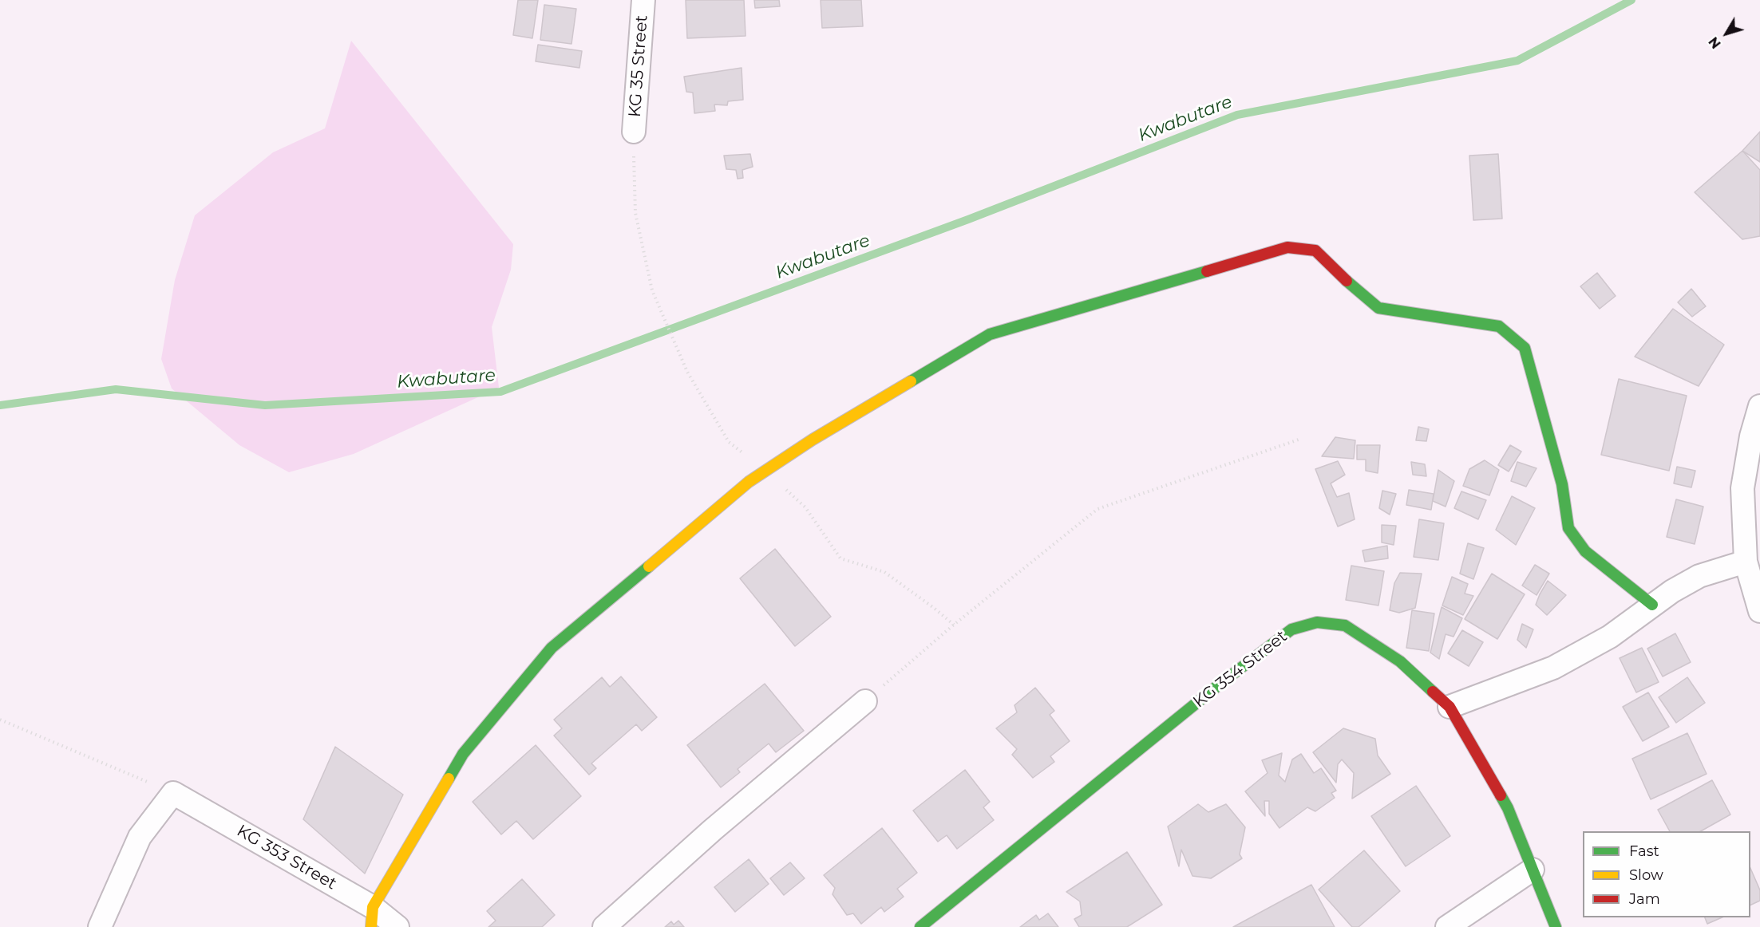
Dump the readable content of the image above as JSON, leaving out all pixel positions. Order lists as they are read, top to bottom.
{
  "streets": {
    "street": ["KG 35 Street", "KG 354 Street", "KG 353 Street"]
  },
  "water": ["Kwabutare"],
  "legend": ["Fast", "Slow", "Jam"],
  "north": "bottom left"
}
